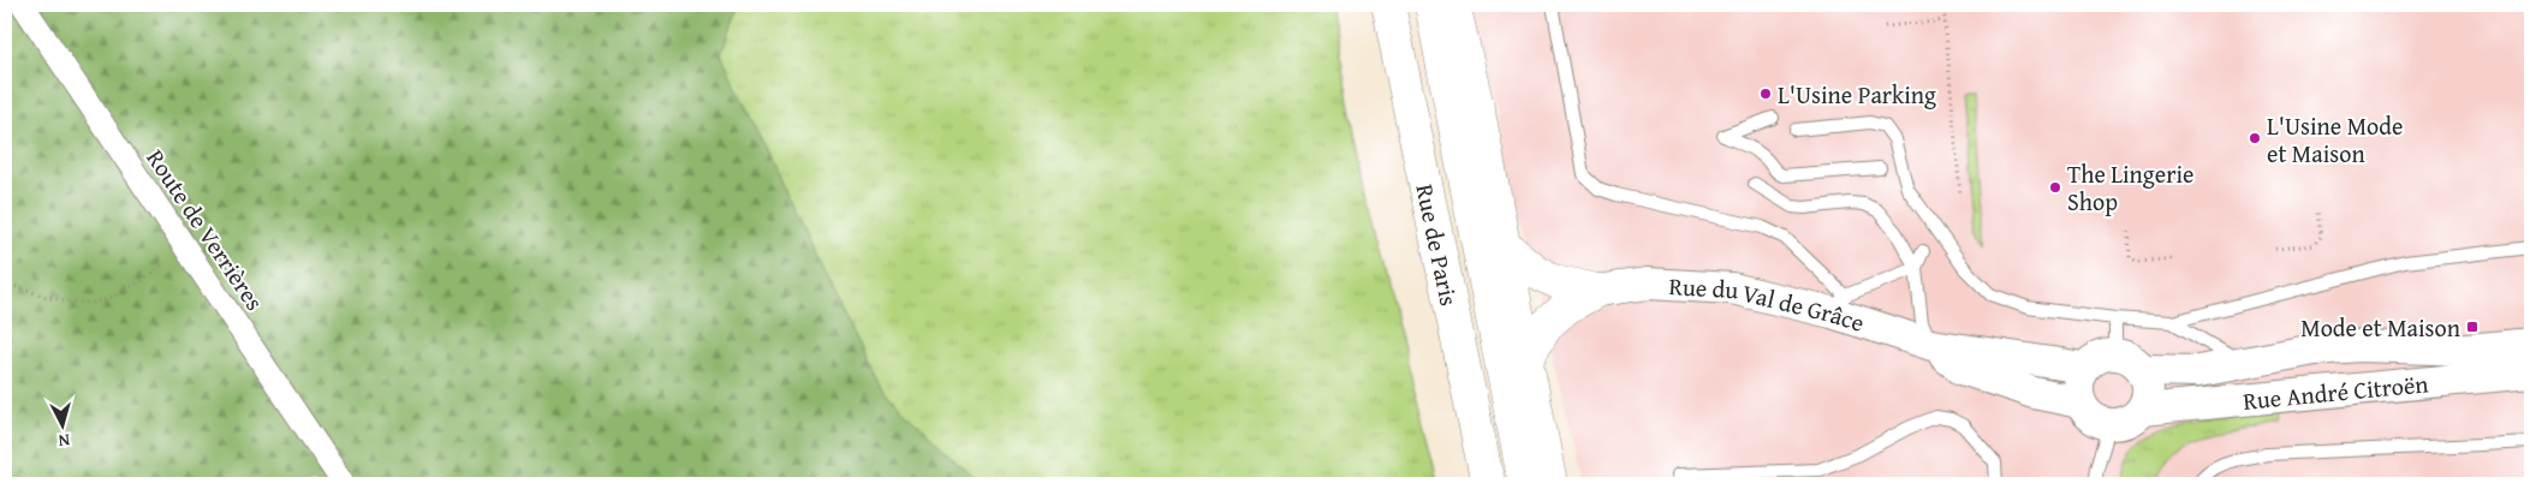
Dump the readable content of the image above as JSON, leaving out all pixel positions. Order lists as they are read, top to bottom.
{
  "streets": {
    "main road": ["Rue de Paris"],
    "street": ["Route de Verrières", "Rue du Val de Grâce", "Rue André Citroën"]
  },
  "crossings": [
    ["Rue du Val de Grâce", "Rue André Citroën"]
  ],
  "places": {
    "other": ["L'Usine Parking", "L'Usine Mode et Maison", "The Lingerie Shop"],
    "transit": ["Mode et Maison"]
  },
  "north": "bottom"
}
